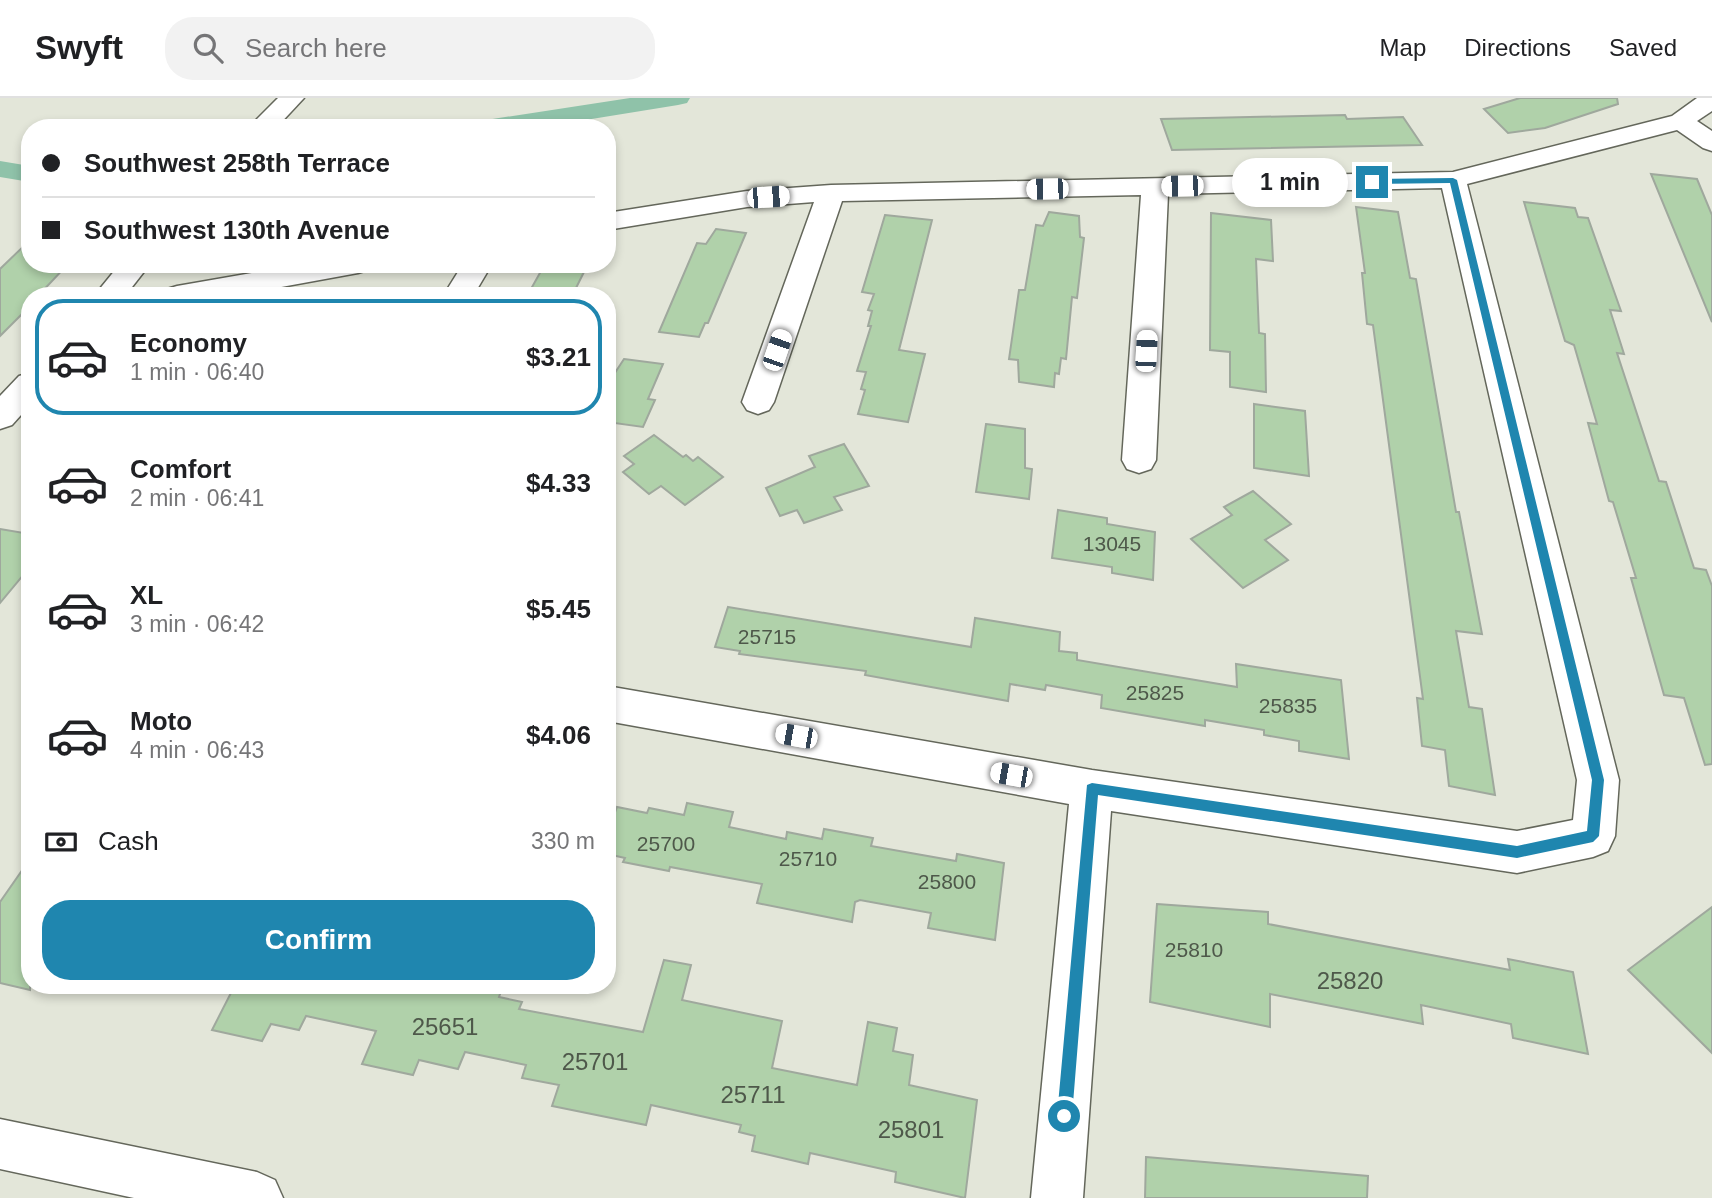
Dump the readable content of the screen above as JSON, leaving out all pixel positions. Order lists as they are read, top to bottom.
{
  "house_numbers": [
    "13045",
    "25715",
    "25825",
    "25835",
    "25700",
    "25710",
    "25800",
    "25810",
    "25820",
    "25651",
    "25701",
    "25711",
    "25801"
  ],
  "page": {
    "header": "Swyft",
    "search": "Search here",
    "nav": ["Map", "Directions", "Saved"],
    "banner": ["Southwest 258th Terrace", "Southwest 130th Avenue"],
    "bubble": "1 min",
    "list": [
      {
        "name": "Economy",
        "note": "1 min · 06:40",
        "value": "$3.21"
      },
      {
        "name": "Comfort",
        "note": "2 min · 06:41",
        "value": "$4.33"
      },
      {
        "name": "XL",
        "note": "3 min · 06:42",
        "value": "$5.45"
      },
      {
        "name": "Moto",
        "note": "4 min · 06:43",
        "value": "$4.06"
      }
    ],
    "pay": ["Cash", "330 m"],
    "buttons": "Confirm"
  }
}
